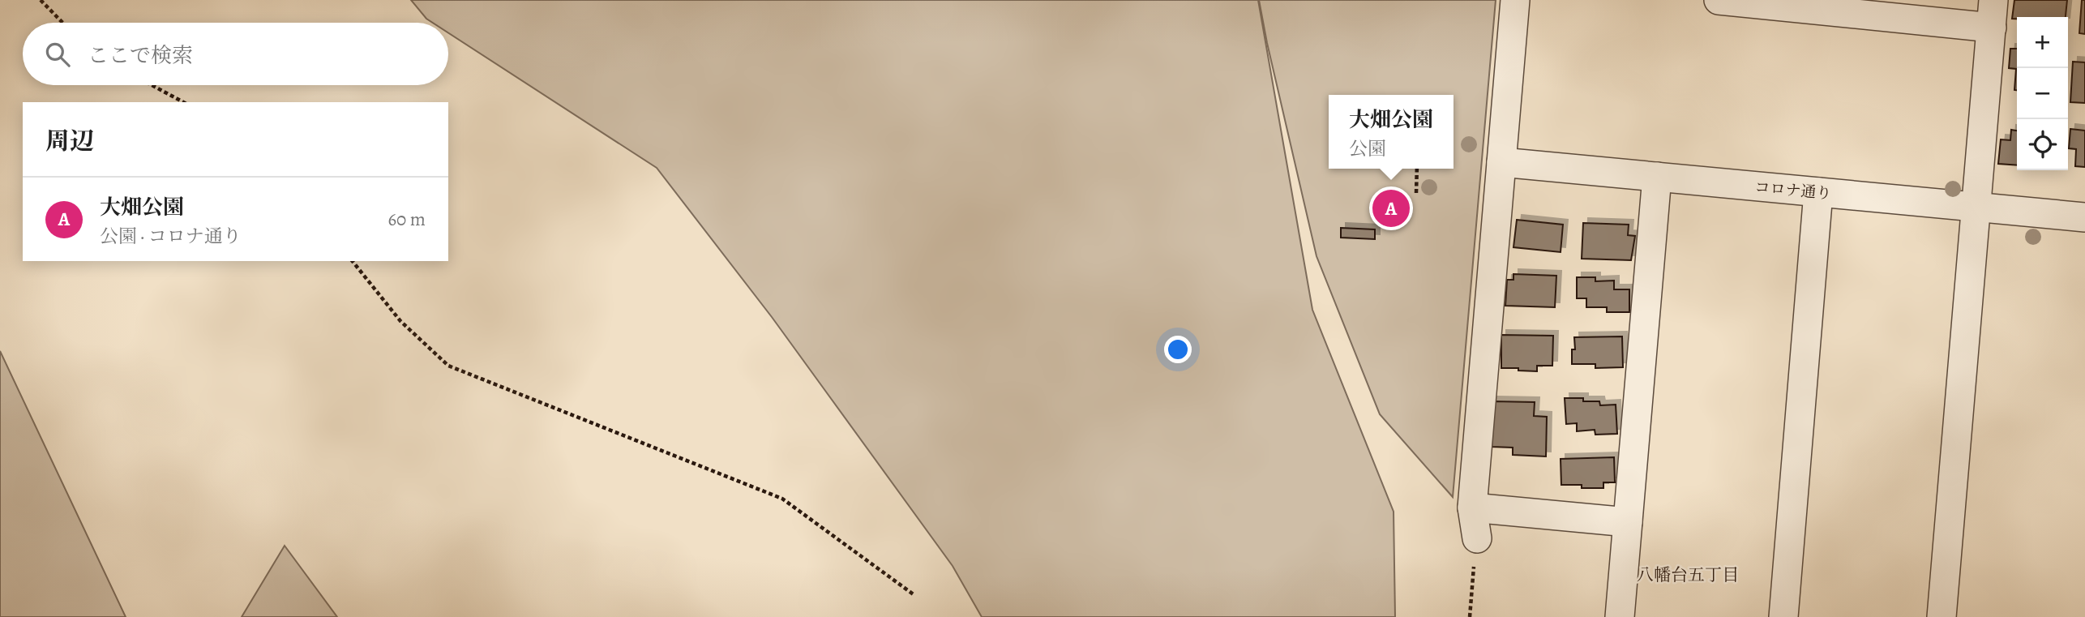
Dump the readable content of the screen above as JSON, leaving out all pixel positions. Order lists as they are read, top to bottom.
{
  "streets": {
    "street": ["コロナ通り"]
  },
  "districts": ["八幡台五丁目"],
  "page": {
    "map_buttons": ["+", "−"],
    "search": "ここで検索",
    "popup": ["大畑公園", "公園"],
    "heading": "周辺",
    "list": [
      {
        "mark": "A",
        "name": "大畑公園",
        "note": "公園 · コロナ通り",
        "value": "60 m"
      }
    ],
    "pins": "A"
  }
}
